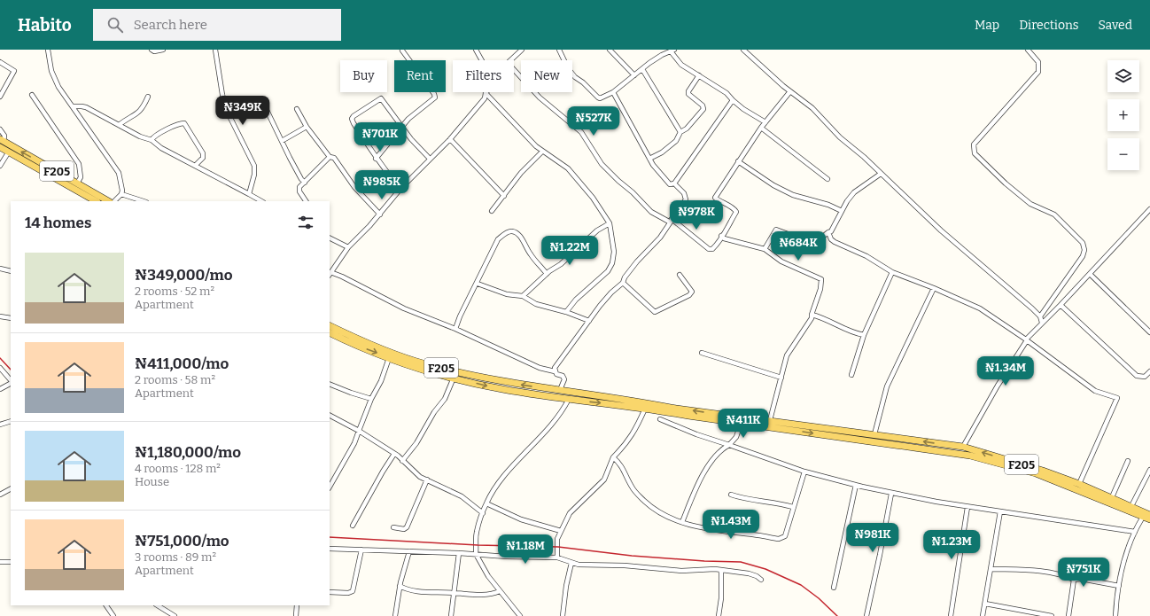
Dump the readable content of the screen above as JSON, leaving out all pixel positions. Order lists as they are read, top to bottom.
{
  "streets": {
    "main road": ["F205"]
  },
  "page": {
    "header": "Habito",
    "search": "Search here",
    "nav": ["Map", "Directions", "Saved"],
    "map_buttons": ["+", "−"],
    "chip": [
      "Buy",
      "Rent",
      "Filters",
      "New"
    ],
    "price": [
      "₦349K",
      "₦527K",
      "₦701K",
      "₦985K",
      "₦978K",
      "₦684K",
      "₦1.22M",
      "₦1.34M",
      "₦411K",
      "₦1.43M",
      "₦981K",
      "₦1.23M",
      "₦1.18M",
      "₦751K"
    ],
    "heading": "14 homes",
    "list": [
      {
        "name": "₦349,000/mo",
        "note": "2 rooms · 52 m² · Apartment"
      },
      {
        "name": "₦411,000/mo",
        "note": "2 rooms · 58 m² · Apartment"
      },
      {
        "name": "₦1,180,000/mo",
        "note": "4 rooms · 128 m² · House"
      },
      {
        "name": "₦751,000/mo",
        "note": "3 rooms · 89 m² · Apartment"
      }
    ]
  }
}
